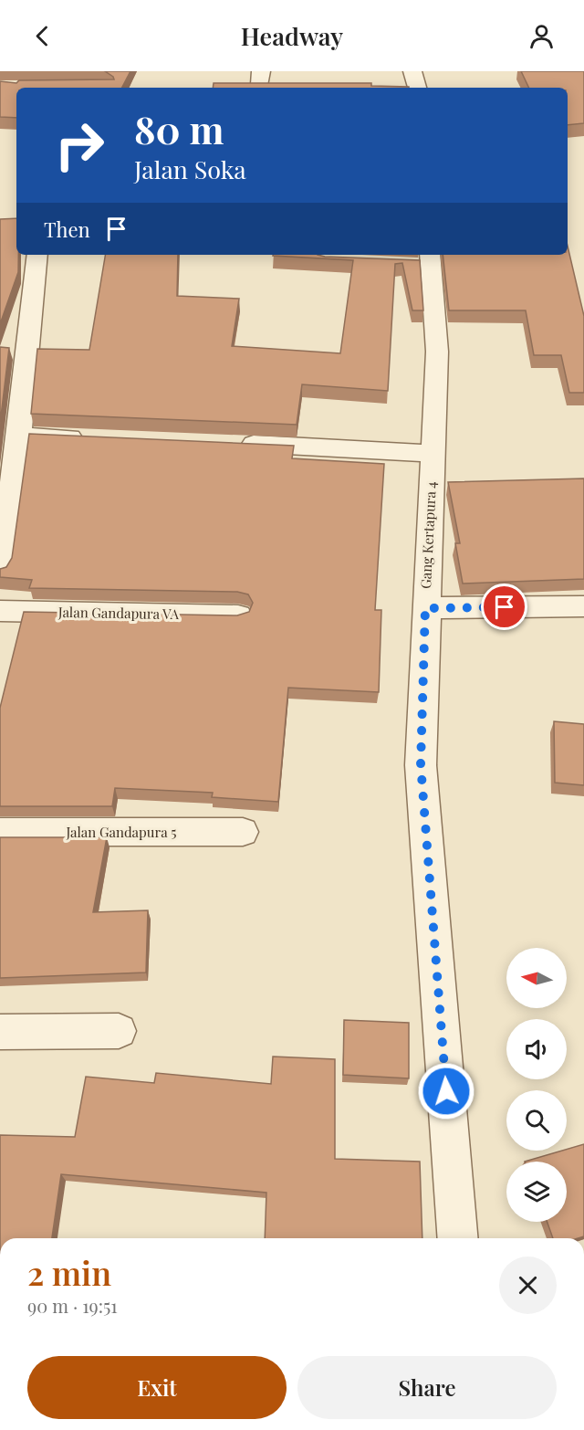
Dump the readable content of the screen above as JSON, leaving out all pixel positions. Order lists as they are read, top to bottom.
{
  "streets": {
    "street": ["Gang Kertapura 4", "Jalan Gandapura VA", "Jalan Gandapura 5"]
  },
  "north": "left",
  "page": {
    "header": "Headway",
    "turn": ["80 m", "Jalan Soka"],
    "then": "Then",
    "heading": ["2 min", "90 m · 19:51"],
    "buttons": ["Exit", "Share"]
  }
}
